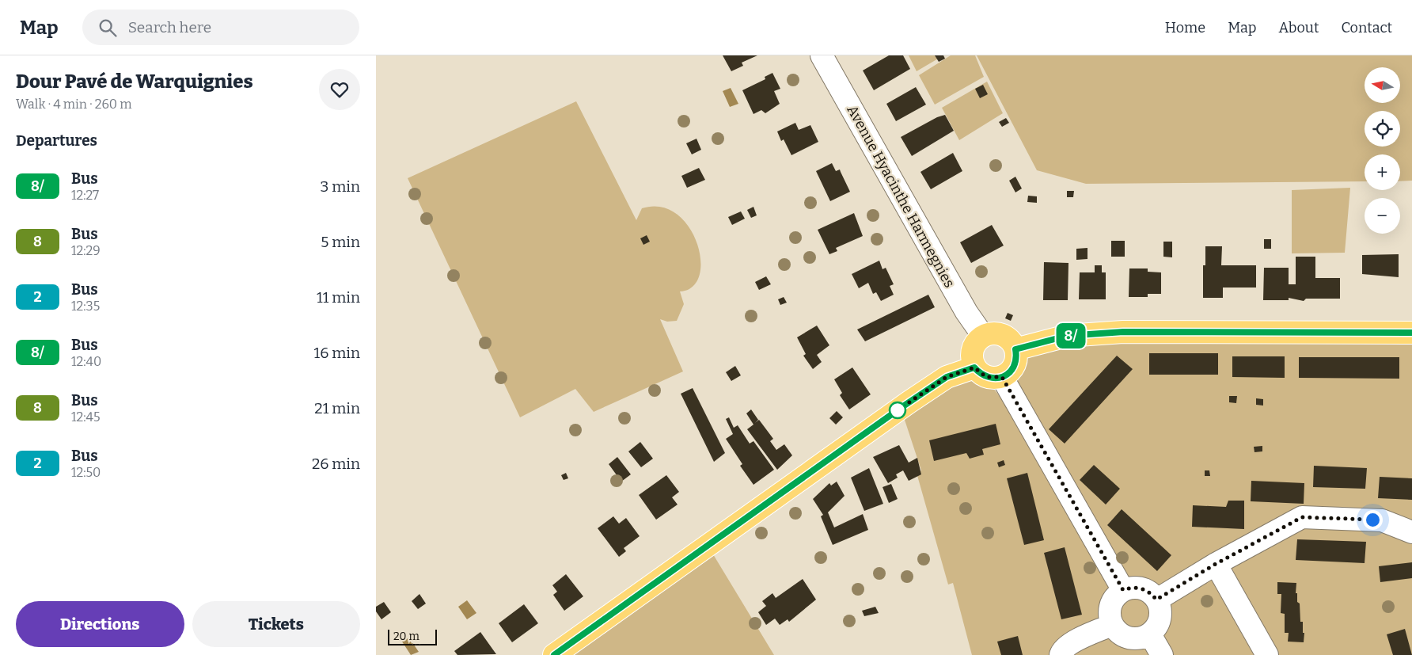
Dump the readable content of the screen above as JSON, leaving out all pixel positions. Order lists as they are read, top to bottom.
{
  "streets": {
    "street": ["Avenue Hyacinthe Harmegnies"]
  },
  "lines": ["bus line 8/"],
  "scale_bar": "20 m",
  "north": "left",
  "page": {
    "header": "Map",
    "search": "Search here",
    "nav": [
      "Home",
      "Map",
      "About",
      "Contact"
    ],
    "heading": [
      ["Dour Pavé de Warquignies", "Walk · 4 min · 260 m"],
      "Departures"
    ],
    "on_map": "8/",
    "map_buttons": ["+", "−"],
    "list": [
      {
        "mark": "8/",
        "name": "Bus",
        "note": "12:27",
        "value": "3 min"
      },
      {
        "mark": "8",
        "name": "Bus",
        "note": "12:29",
        "value": "5 min"
      },
      {
        "mark": "2",
        "name": "Bus",
        "note": "12:35",
        "value": "11 min"
      },
      {
        "mark": "8/",
        "name": "Bus",
        "note": "12:40",
        "value": "16 min"
      },
      {
        "mark": "8",
        "name": "Bus",
        "note": "12:45",
        "value": "21 min"
      },
      {
        "mark": "2",
        "name": "Bus",
        "note": "12:50",
        "value": "26 min"
      }
    ],
    "buttons": ["Directions", "Tickets"],
    "scale": "20 m"
  }
}
